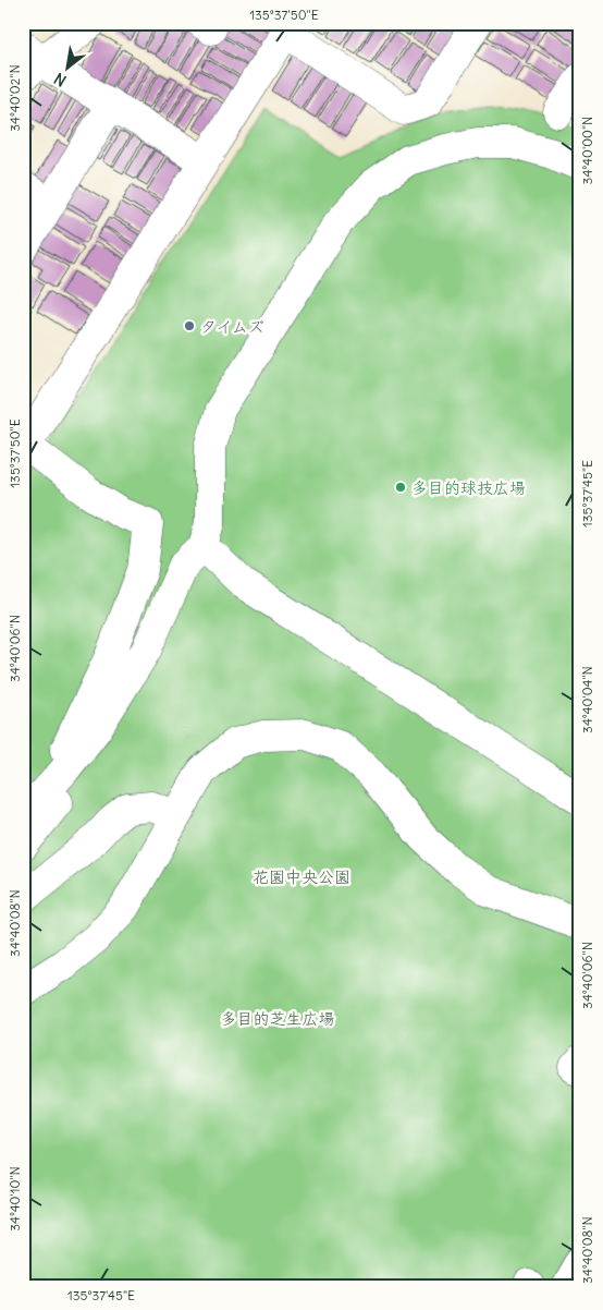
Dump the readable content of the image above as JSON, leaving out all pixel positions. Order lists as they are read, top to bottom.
{
  "parks": ["花園中央公園", "多目的芝生広場"],
  "places": ["タイムズ", "多目的球技広場"],
  "north": "bottom left",
  "coordinates": [
    "135°37'50\"E",
    "34°40'02\"N",
    "34°40'00\"N",
    "135°37'45\"E",
    "34°40'06\"N",
    "34°40'04\"N",
    "34°40'08\"N",
    "34°40'10\"N"
  ]
}
